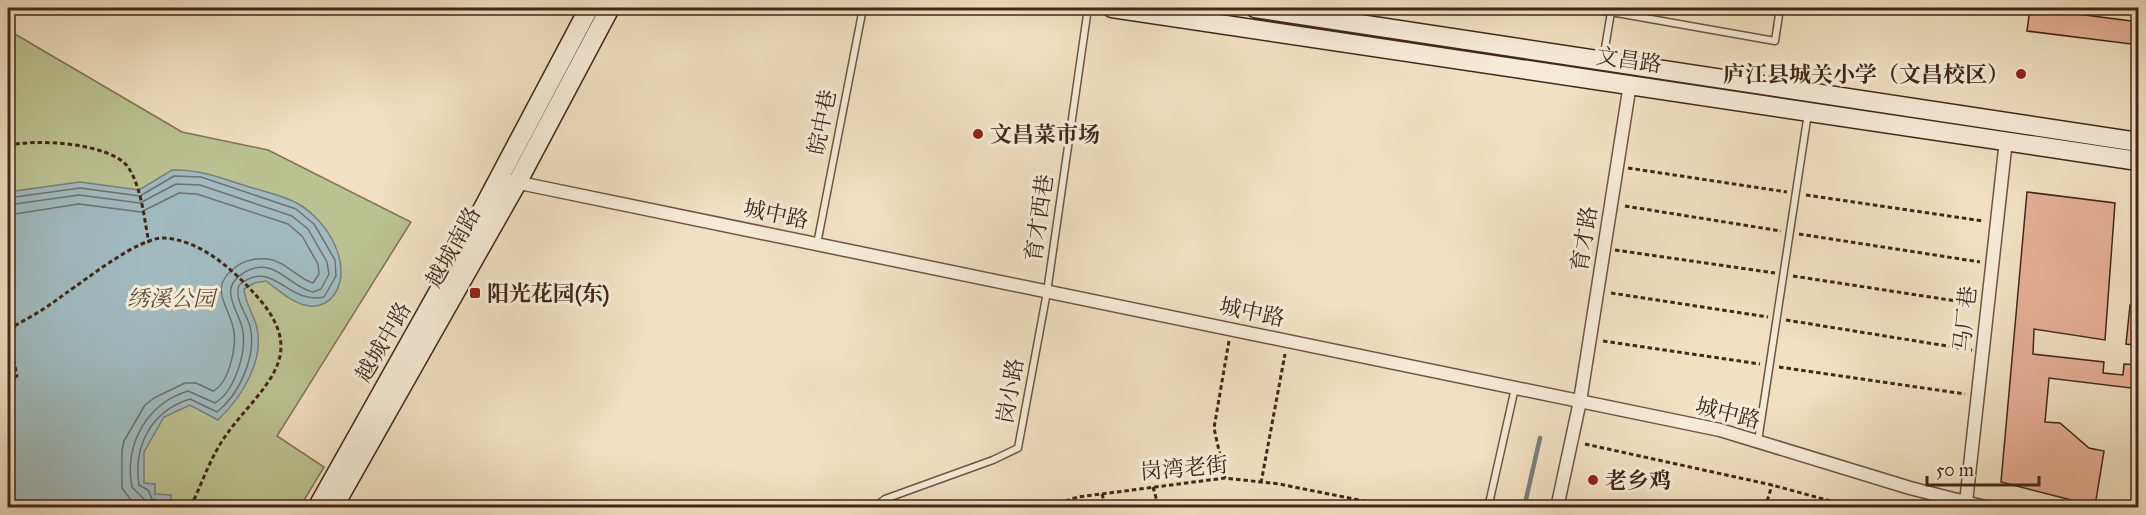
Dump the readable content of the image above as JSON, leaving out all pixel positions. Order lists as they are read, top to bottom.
{
  "streets": {
    "main road": ["文昌路", "越城南路", "越城中路"],
    "street": ["城中路", "育才路", "马厂巷"],
    "lane": ["皖中巷", "育才西巷", "岗小路"],
    "path": ["岗湾老街"]
  },
  "crossings": [
    ["文昌路", "育才路"],
    ["文昌路", "马厂巷"],
    ["皖中巷", "城中路"],
    ["城中路", "育才西巷"],
    ["城中路", "育才路"],
    ["城中路", "越城南路"],
    ["城中路", "马厂巷"],
    ["城中路", "越城中路"],
    ["城中路", "岗小路"],
    ["育才西巷", "岗小路"],
    ["越城南路", "越城中路"]
  ],
  "parks": ["绣溪公园"],
  "places": {
    "other": ["庐江县城关小学（文昌校区）", "文昌菜市场", "老乡鸡"],
    "transit": ["阳光花园(东)"]
  },
  "scale_bar": "50 m"
}
